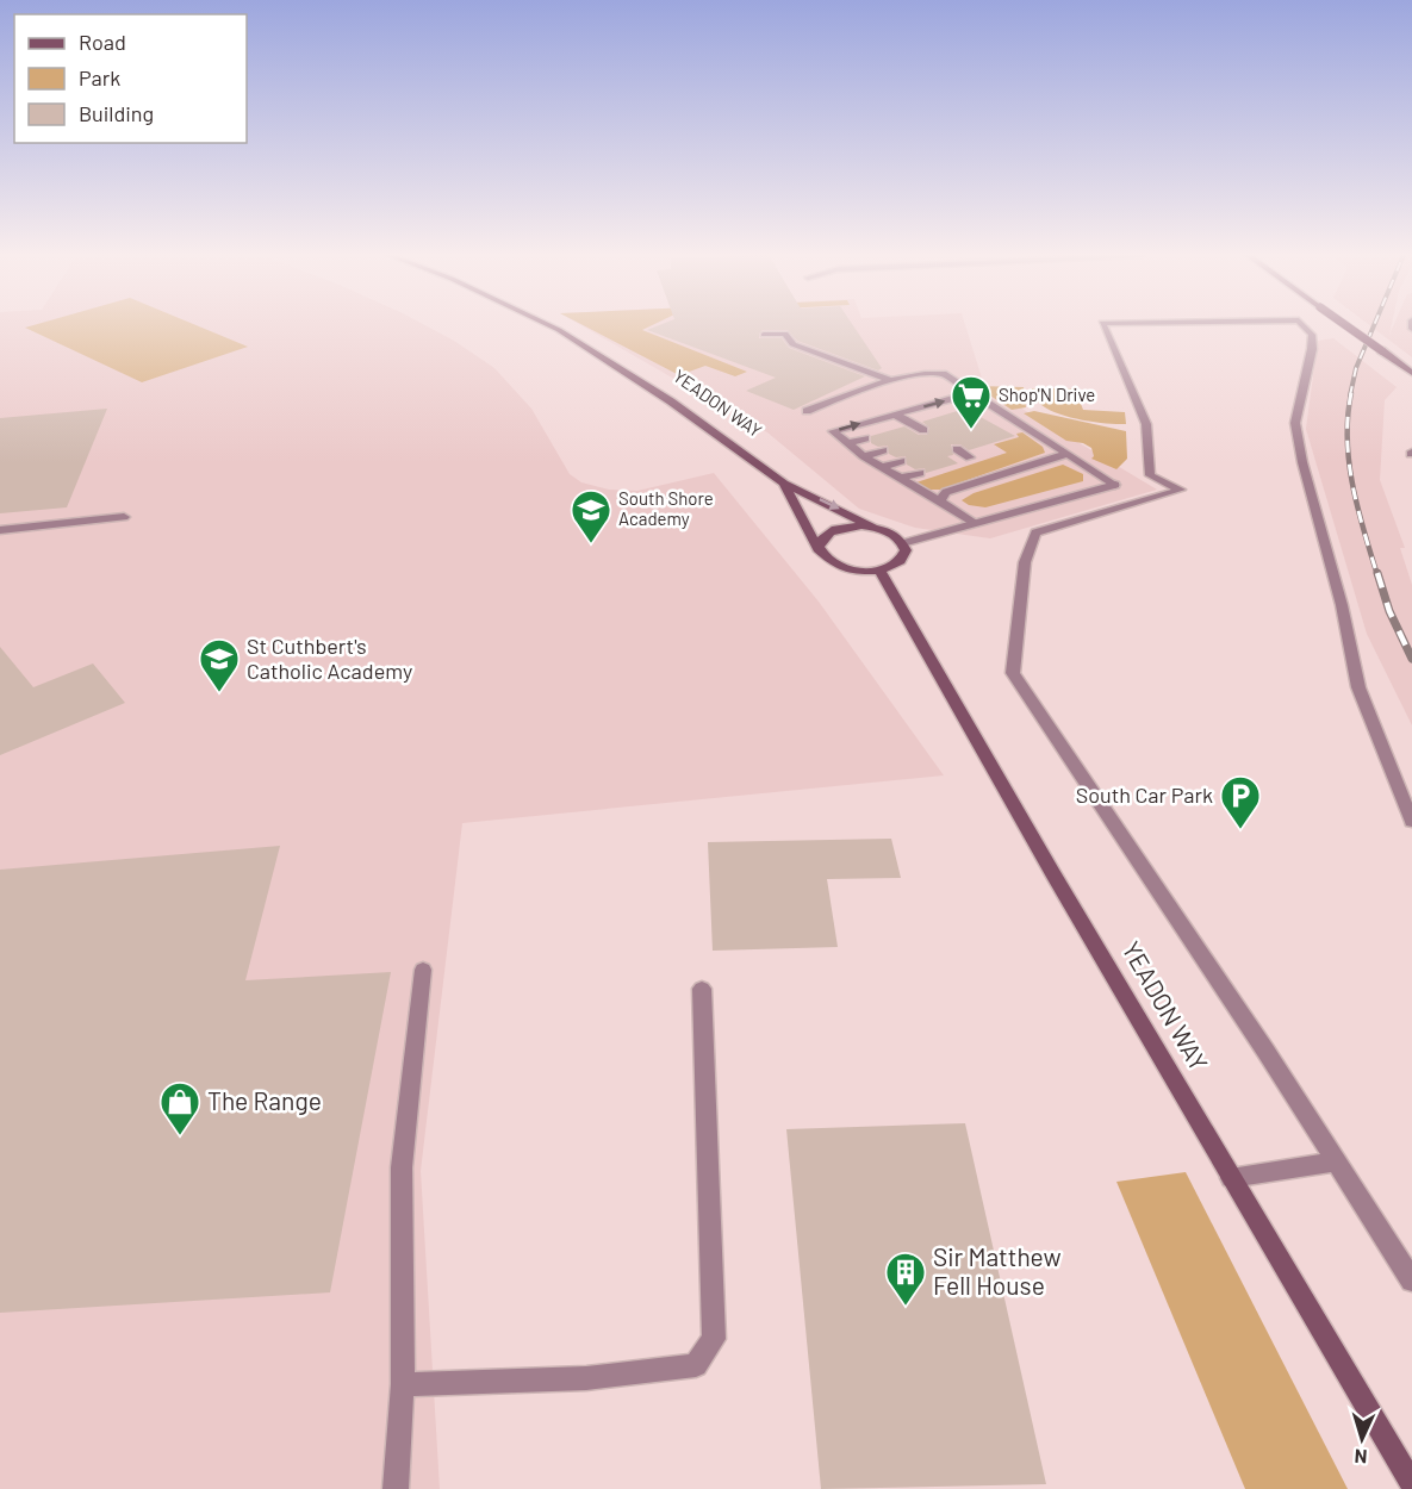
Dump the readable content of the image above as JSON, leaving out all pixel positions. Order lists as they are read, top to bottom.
{
  "streets": {
    "street": ["YEADON WAY"]
  },
  "places": {
    "supermarket": ["Shop'N Drive"],
    "school or university": ["South Shore Academy", "St Cuthbert's Catholic Academy"],
    "parking": ["South Car Park"],
    "shop": ["The Range"],
    "building": ["Sir Matthew Fell House"]
  },
  "legend": ["Road", "Park", "Building"],
  "north": "bottom"
}
